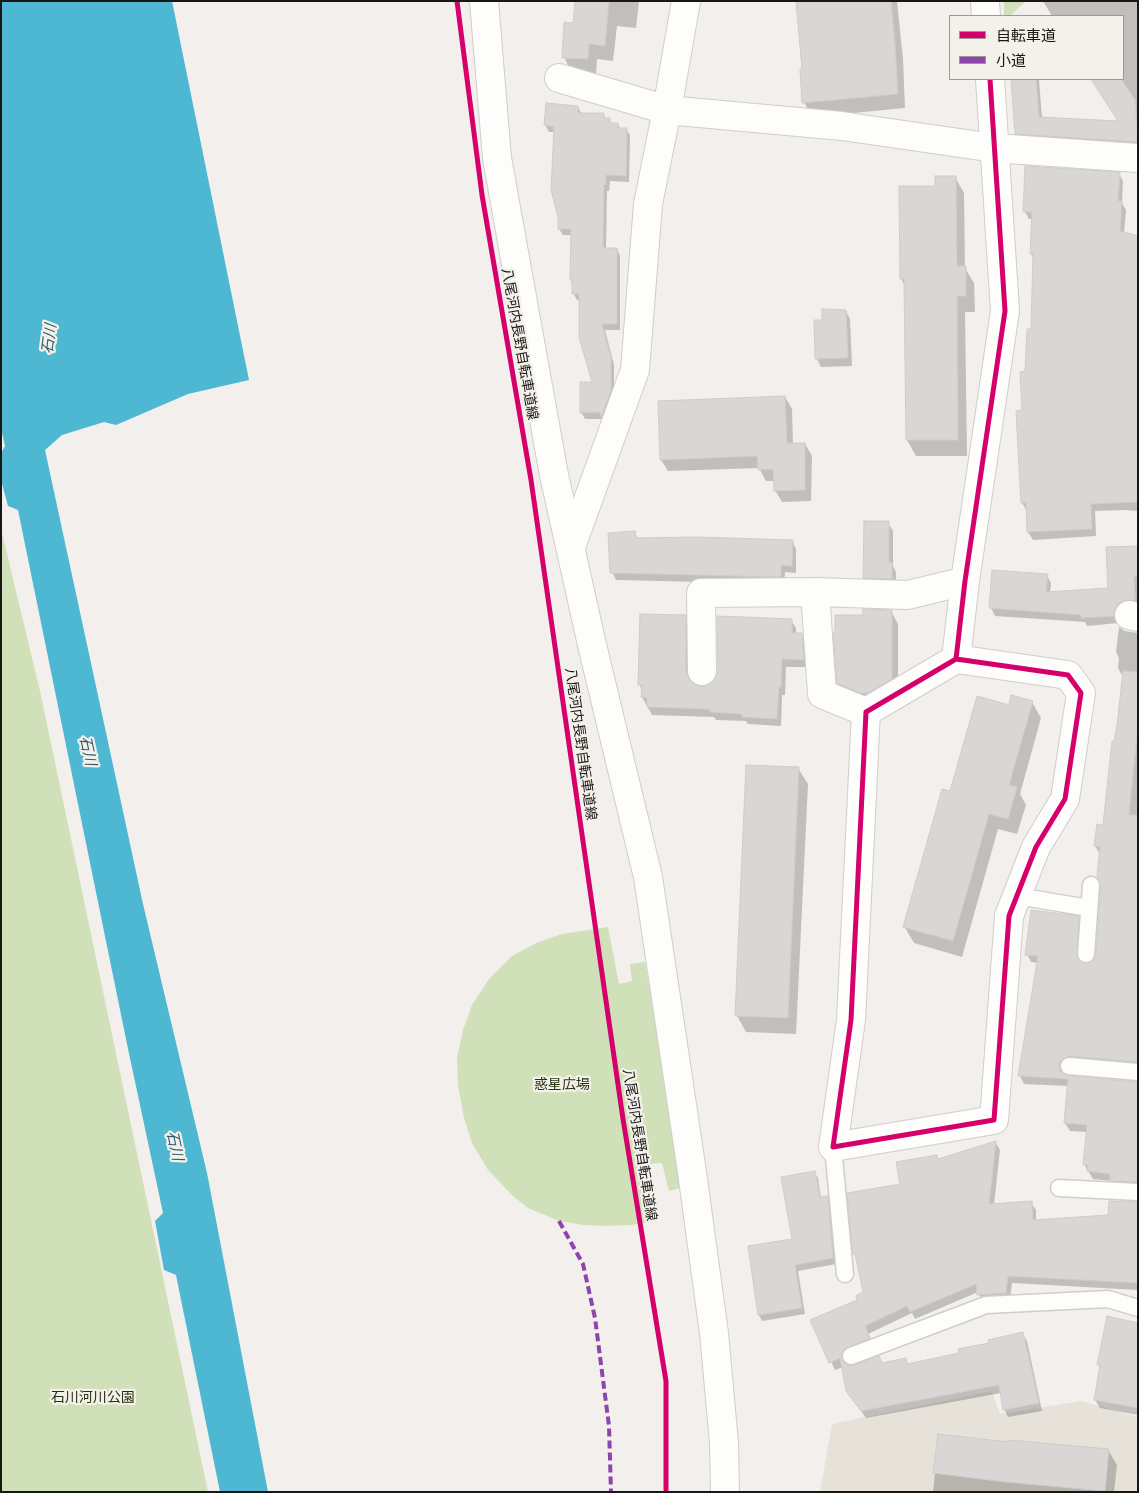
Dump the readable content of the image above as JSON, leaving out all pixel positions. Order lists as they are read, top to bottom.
{
  "streets": {
    "cycle path": ["八尾河内長野自転車道線"]
  },
  "water": ["石川"],
  "parks": ["惑星広場", "石川河川公園"],
  "legend": ["自転車道", "小道"]
}
